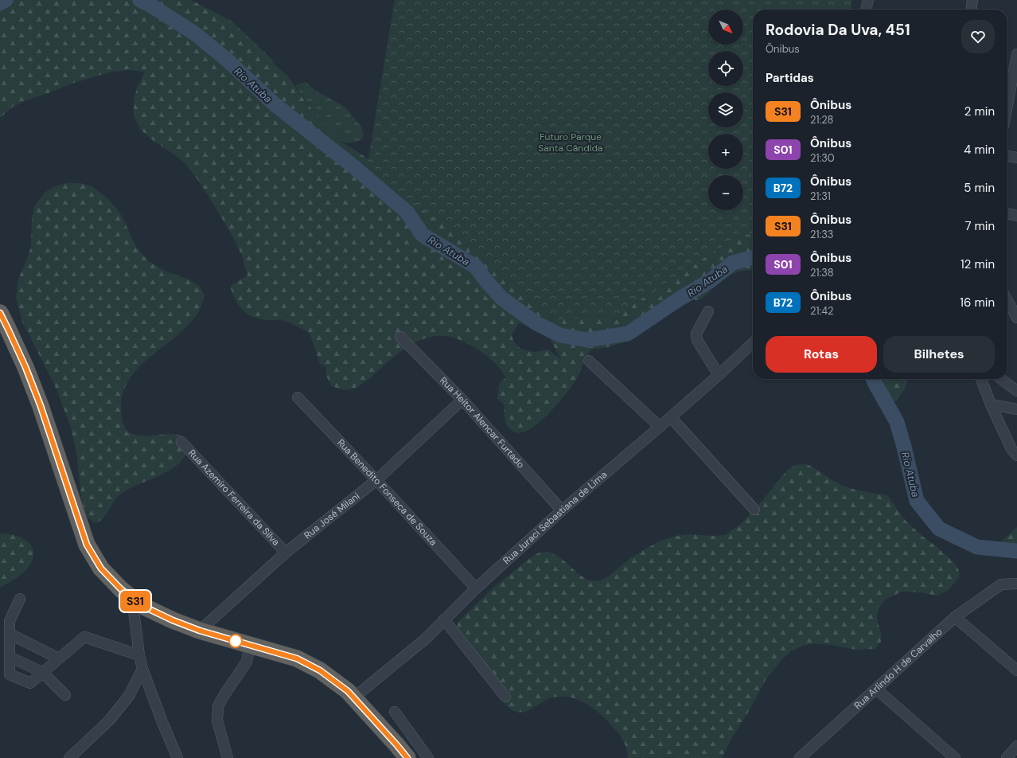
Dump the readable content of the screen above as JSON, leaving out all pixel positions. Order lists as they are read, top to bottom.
{
  "streets": {
    "street": [
      "Rua Heitor Alencar Furtado",
      "Rua Benedito Fonseca de Souza",
      "Rua Azemiro Ferreira da Silva",
      "Rua José Milani",
      "Rua Juraci Sebastiana de Lima",
      "Rua Arlindo H de Carvalho"
    ]
  },
  "crossings": [
    ["Rua Heitor Alencar Furtado", "Rua José Milani"],
    ["Rua Heitor Alencar Furtado", "Rua Juraci Sebastiana de Lima"],
    ["Rua Benedito Fonseca de Souza", "Rua José Milani"],
    ["Rua Benedito Fonseca de Souza", "Rua Juraci Sebastiana de Lima"],
    ["Rua Azemiro Ferreira da Silva", "Rua José Milani"]
  ],
  "water": ["Rio Atuba"],
  "parks": ["Futuro Parque Santa Cândida"],
  "lines": ["bus line S31"],
  "north": "bottom right",
  "page": {
    "on_map": "S31",
    "map_buttons": ["+", "−"],
    "heading": [
      ["Rodovia Da Uva, 451", "Ônibus"],
      "Partidas"
    ],
    "list": [
      {
        "mark": "S31",
        "name": "Ônibus",
        "note": "21:28",
        "value": "2 min"
      },
      {
        "mark": "S01",
        "name": "Ônibus",
        "note": "21:30",
        "value": "4 min"
      },
      {
        "mark": "B72",
        "name": "Ônibus",
        "note": "21:31",
        "value": "5 min"
      },
      {
        "mark": "S31",
        "name": "Ônibus",
        "note": "21:33",
        "value": "7 min"
      },
      {
        "mark": "S01",
        "name": "Ônibus",
        "note": "21:38",
        "value": "12 min"
      },
      {
        "mark": "B72",
        "name": "Ônibus",
        "note": "21:42",
        "value": "16 min"
      }
    ],
    "buttons": ["Rotas", "Bilhetes"]
  }
}
